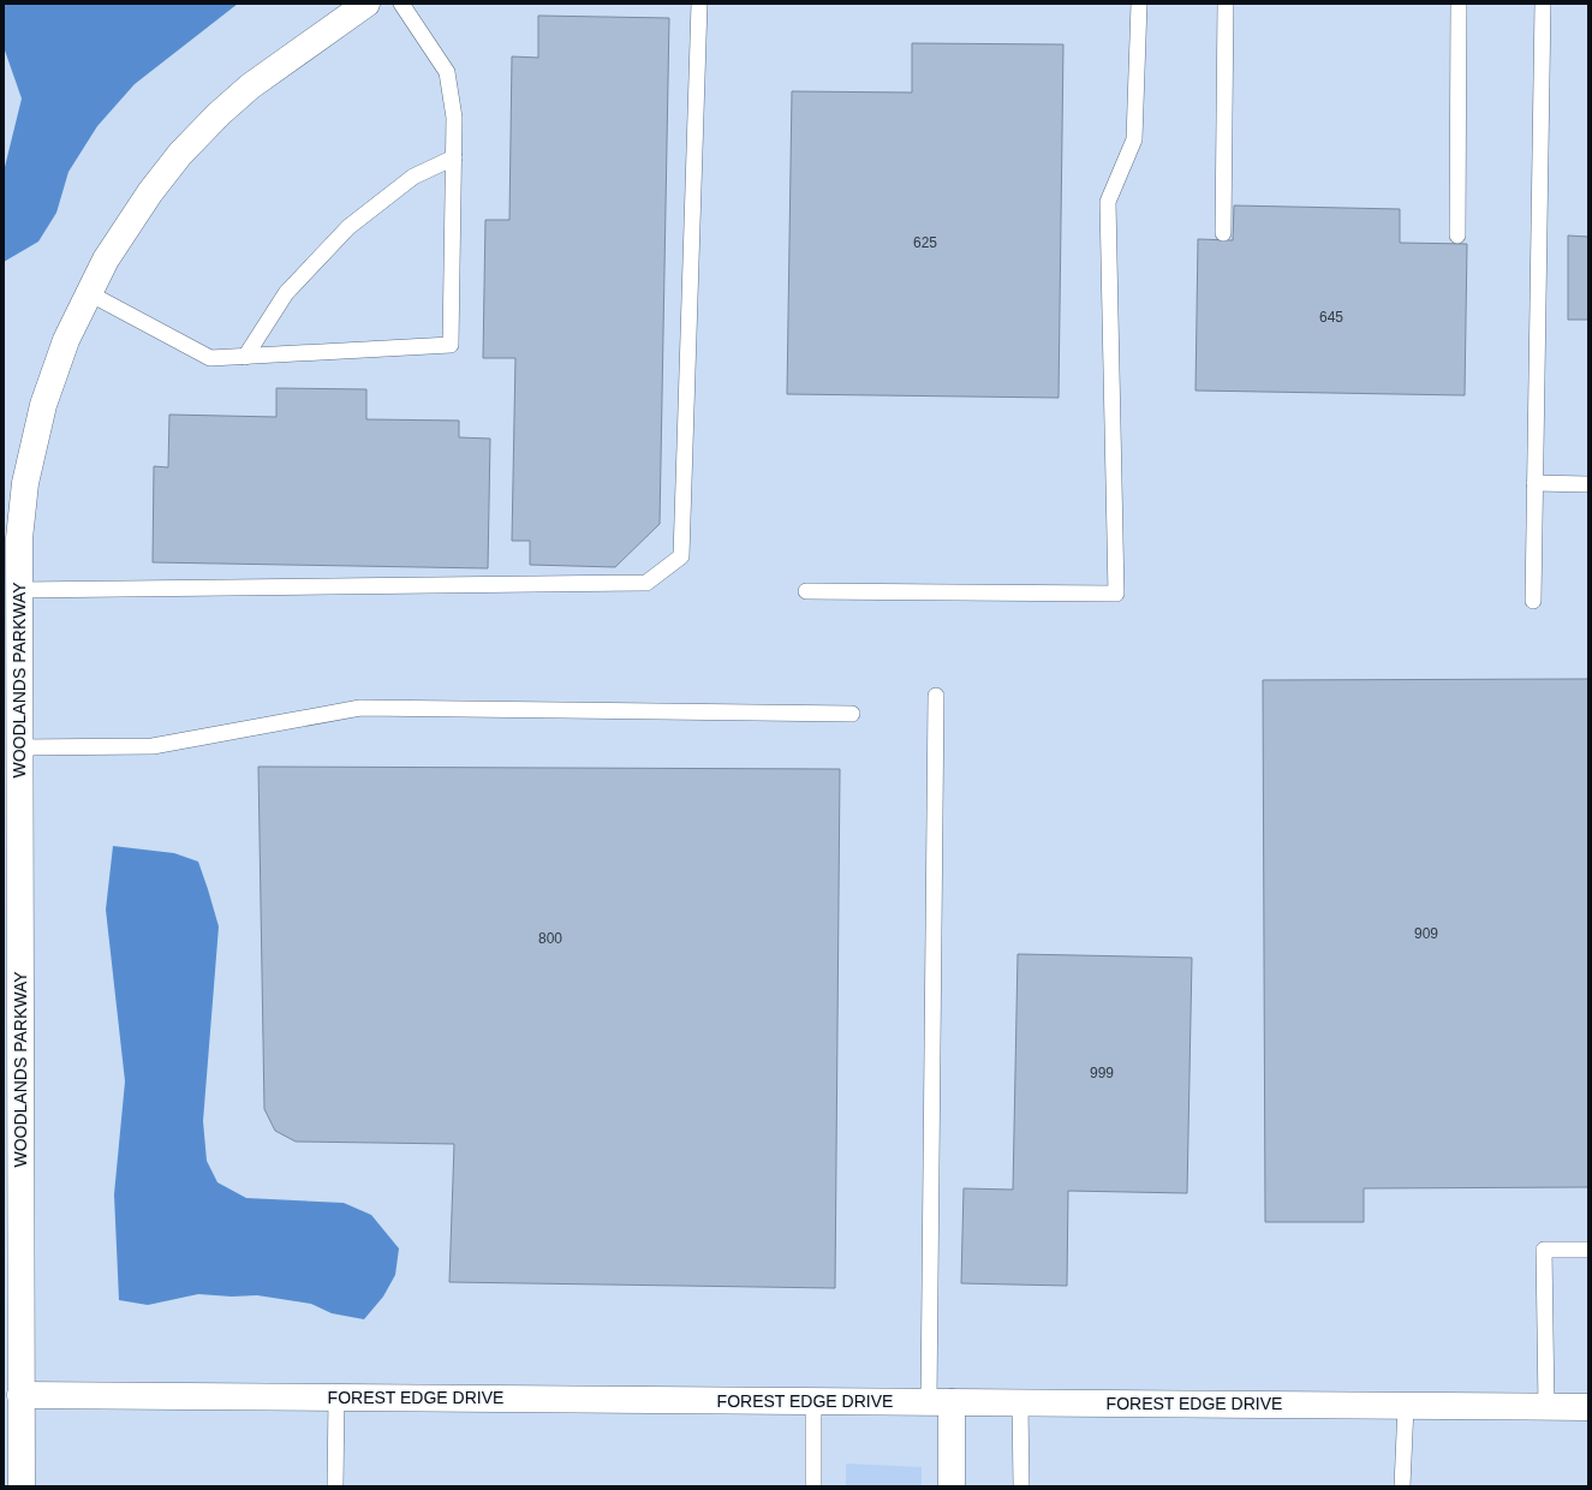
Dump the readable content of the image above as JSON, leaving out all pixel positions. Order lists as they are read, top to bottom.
{
  "streets": {
    "street": ["WOODLANDS PARKWAY", "FOREST EDGE DRIVE"]
  },
  "crossings": [
    ["WOODLANDS PARKWAY", "FOREST EDGE DRIVE"]
  ],
  "house_numbers": [
    "625",
    "645",
    "909",
    "800",
    "999"
  ]
}
